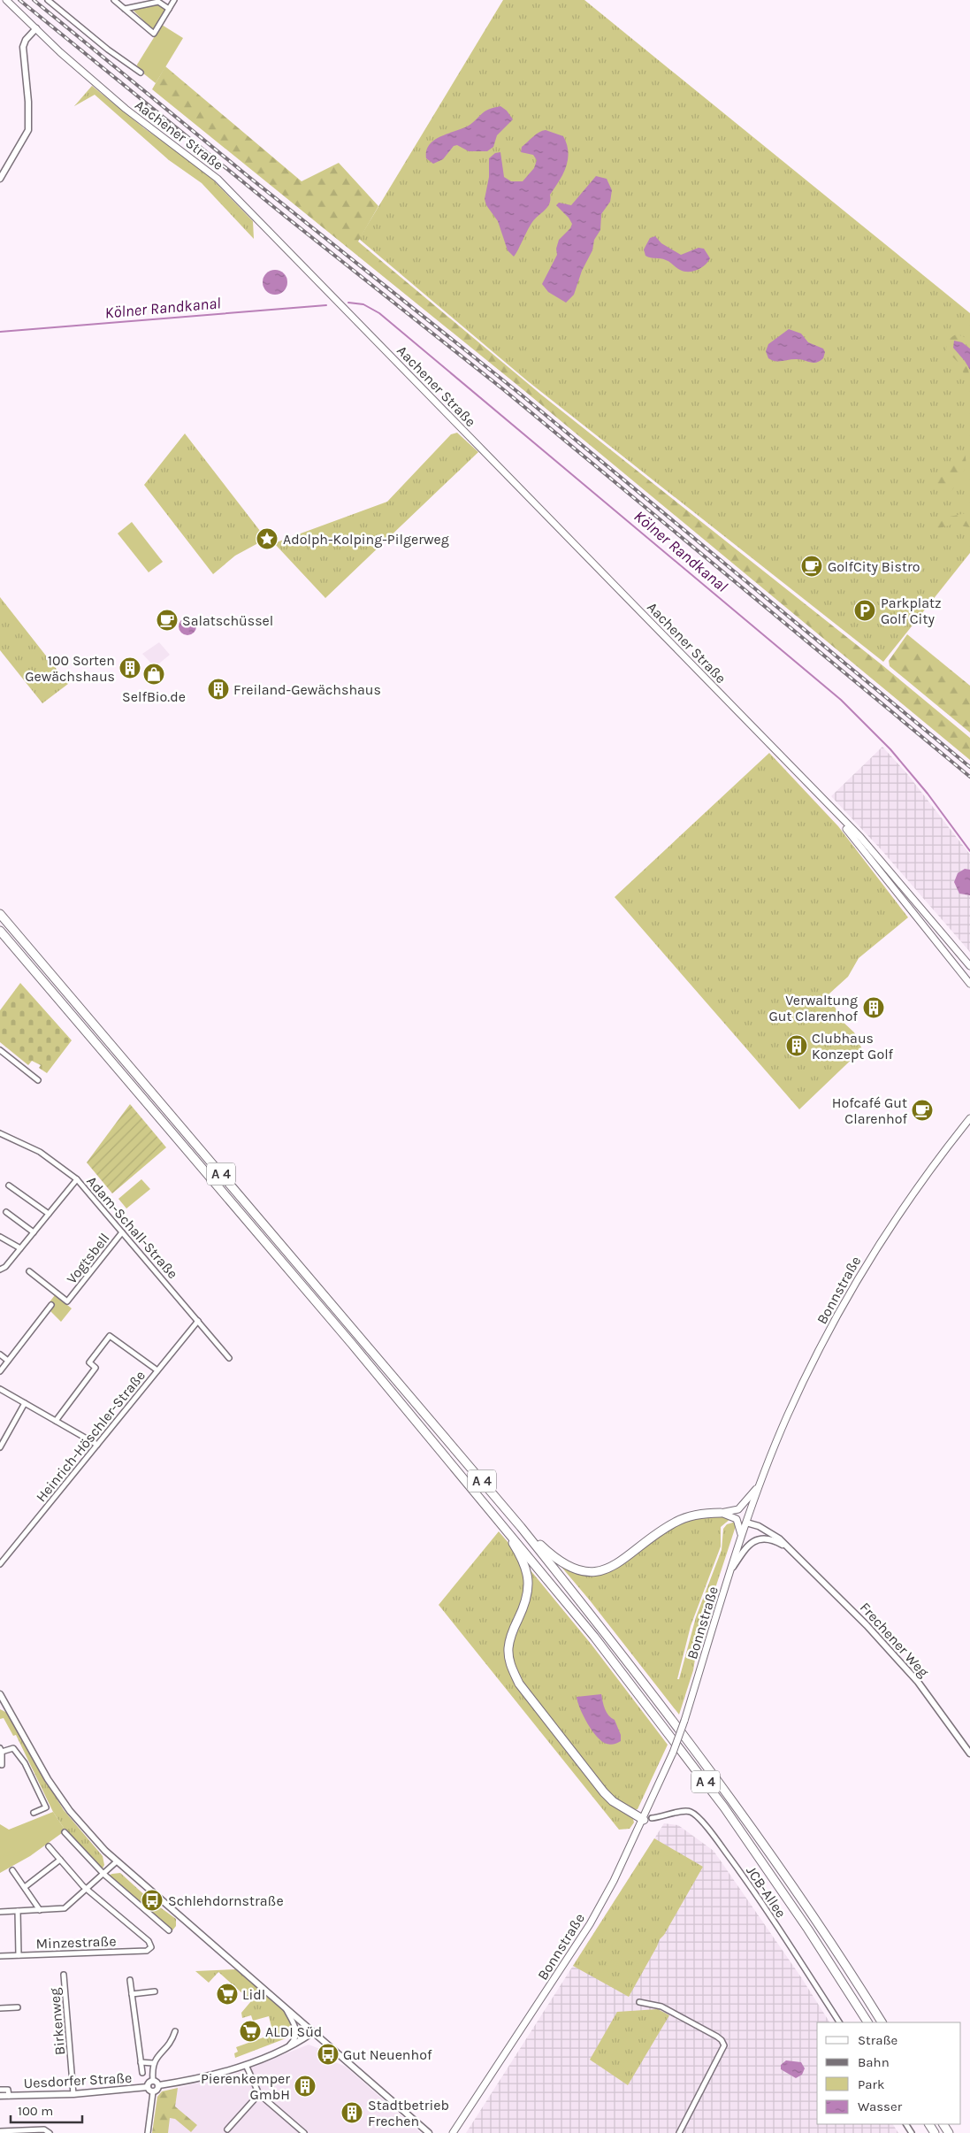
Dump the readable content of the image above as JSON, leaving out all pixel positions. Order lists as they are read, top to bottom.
{
  "streets": {
    "highway": ["A 4"],
    "main road": ["Aachener Straße", "Bonnstraße"],
    "street": [
      "Adam-Schall-Straße",
      "Vogtsbell",
      "Heinrich-Höschler-Straße",
      "Frechener Weg",
      "JCB-Allee",
      "Minzestraße",
      "Birkenweg",
      "Uesdorfer Straße"
    ]
  },
  "crossings": [
    ["Adam-Schall-Straße", "Vogtsbell"],
    ["Adam-Schall-Straße", "Heinrich-Höschler-Straße"],
    ["Bonnstraße", "Frechener Weg"],
    ["Bonnstraße", "JCB-Allee"],
    ["Birkenweg", "Uesdorfer Straße"]
  ],
  "water": ["Kölner Randkanal"],
  "places": {
    "place": ["Adolph-Kolping-Pilgerweg"],
    "cafe": ["GolfCity Bistro", "Salatschüssel", "Hofcafé Gut Clarenhof"],
    "parking": ["Parkplatz Golf City"],
    "building": [
      "100 Sorten Gewächshaus",
      "Freiland-Gewächshaus",
      "Verwaltung Gut Clarenhof",
      "Clubhaus Konzept Golf",
      "Pierenkemper GmbH",
      "Stadtbetrieb Frechen"
    ],
    "shop": ["SelfBio.de"],
    "bus stop": ["Schlehdornstraße", "Gut Neuenhof"],
    "supermarket": ["Lidl", "ALDI Süd"]
  },
  "legend": [
    "Straße",
    "Bahn",
    "Park",
    "Wasser"
  ],
  "scale_bar": "100 m"
}
